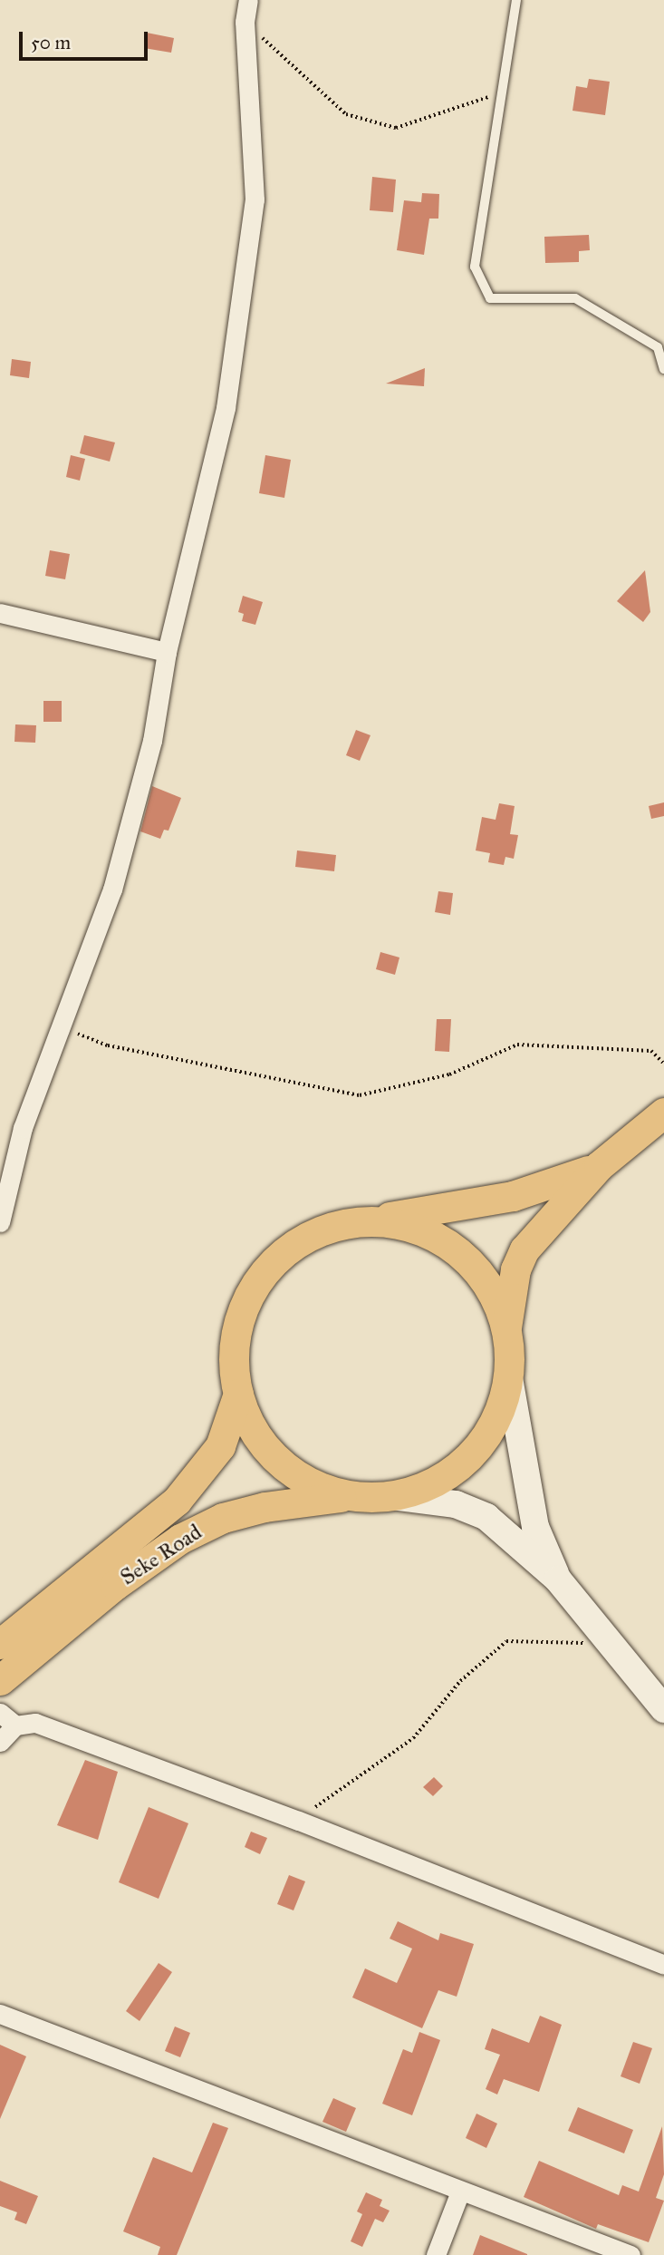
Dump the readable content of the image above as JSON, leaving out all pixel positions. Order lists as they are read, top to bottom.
{
  "streets": {
    "main road": ["Seke Road"]
  },
  "scale_bar": "50 m"
}
